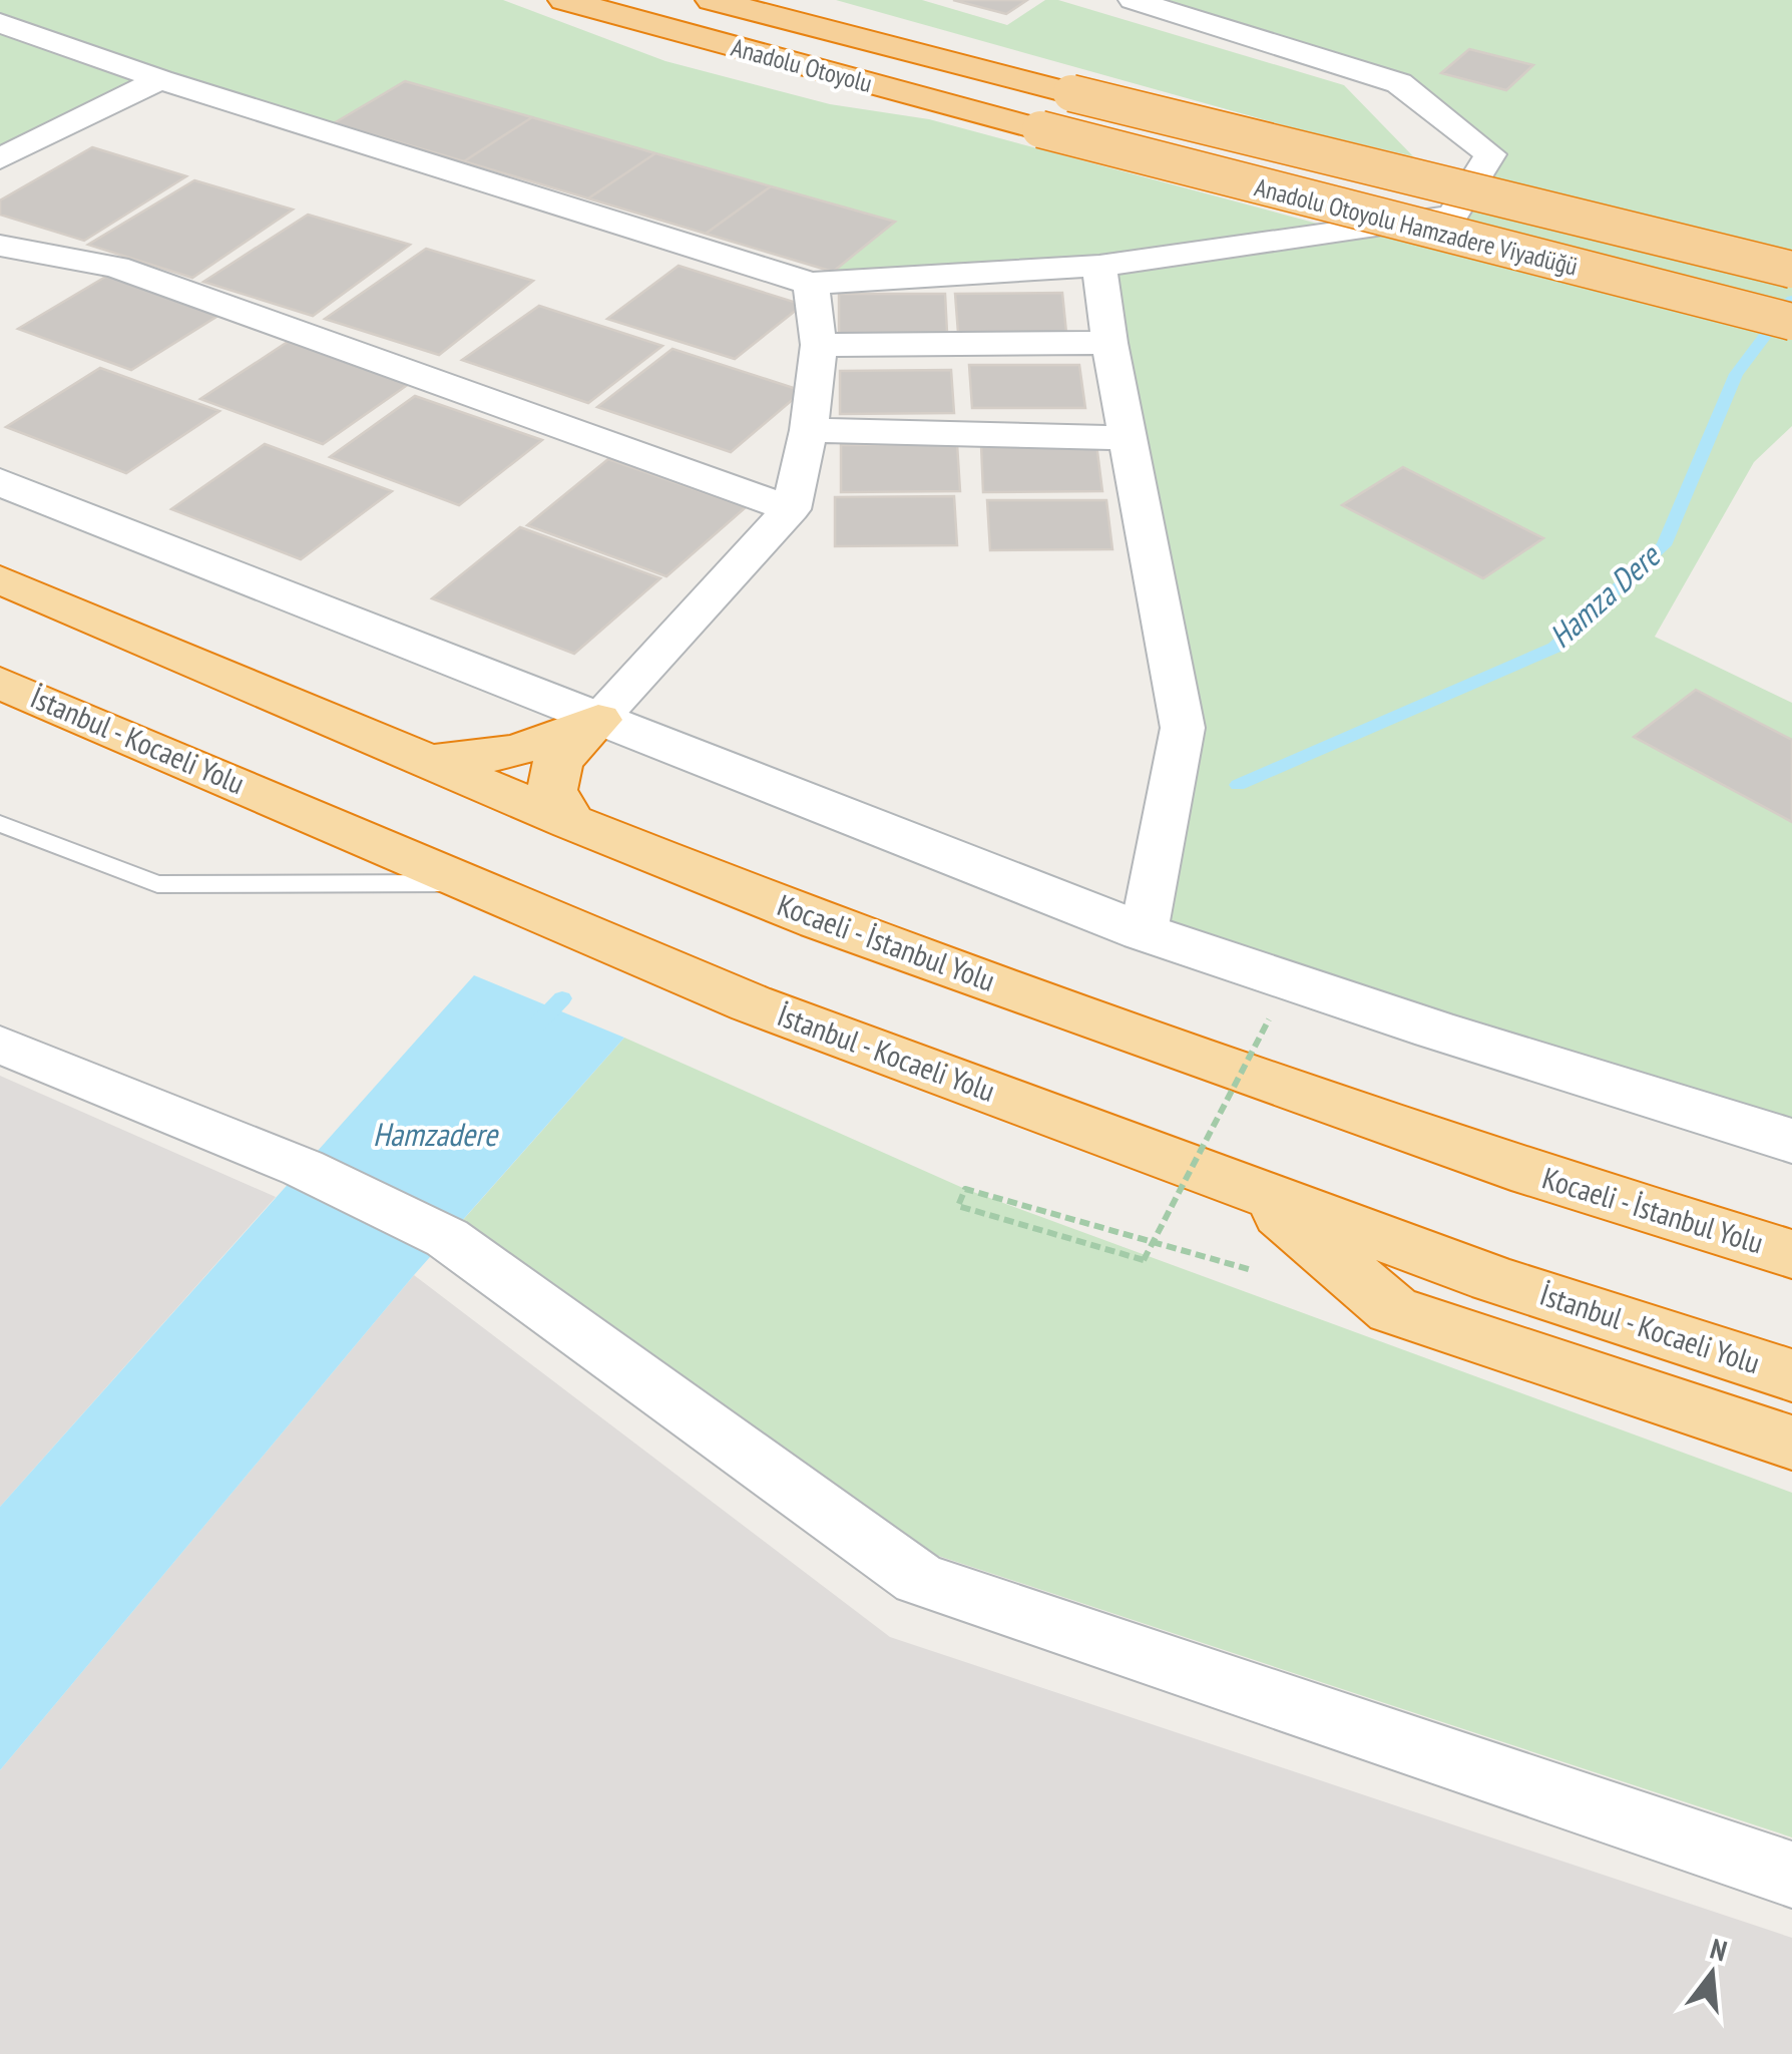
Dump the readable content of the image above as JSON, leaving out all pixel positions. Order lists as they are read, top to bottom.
{
  "streets": {
    "highway": [
      "Anadolu Otoyolu",
      "Anadolu Otoyolu Hamzadere Viyadüğü",
      "İstanbul - Kocaeli Yolu",
      "Kocaeli - İstanbul Yolu"
    ]
  },
  "crossings": [
    ["Anadolu Otoyolu", "Anadolu Otoyolu Hamzadere Viyadüğü"]
  ],
  "water": ["Hamza Dere", "Hamzadere"],
  "north": "top"
}
